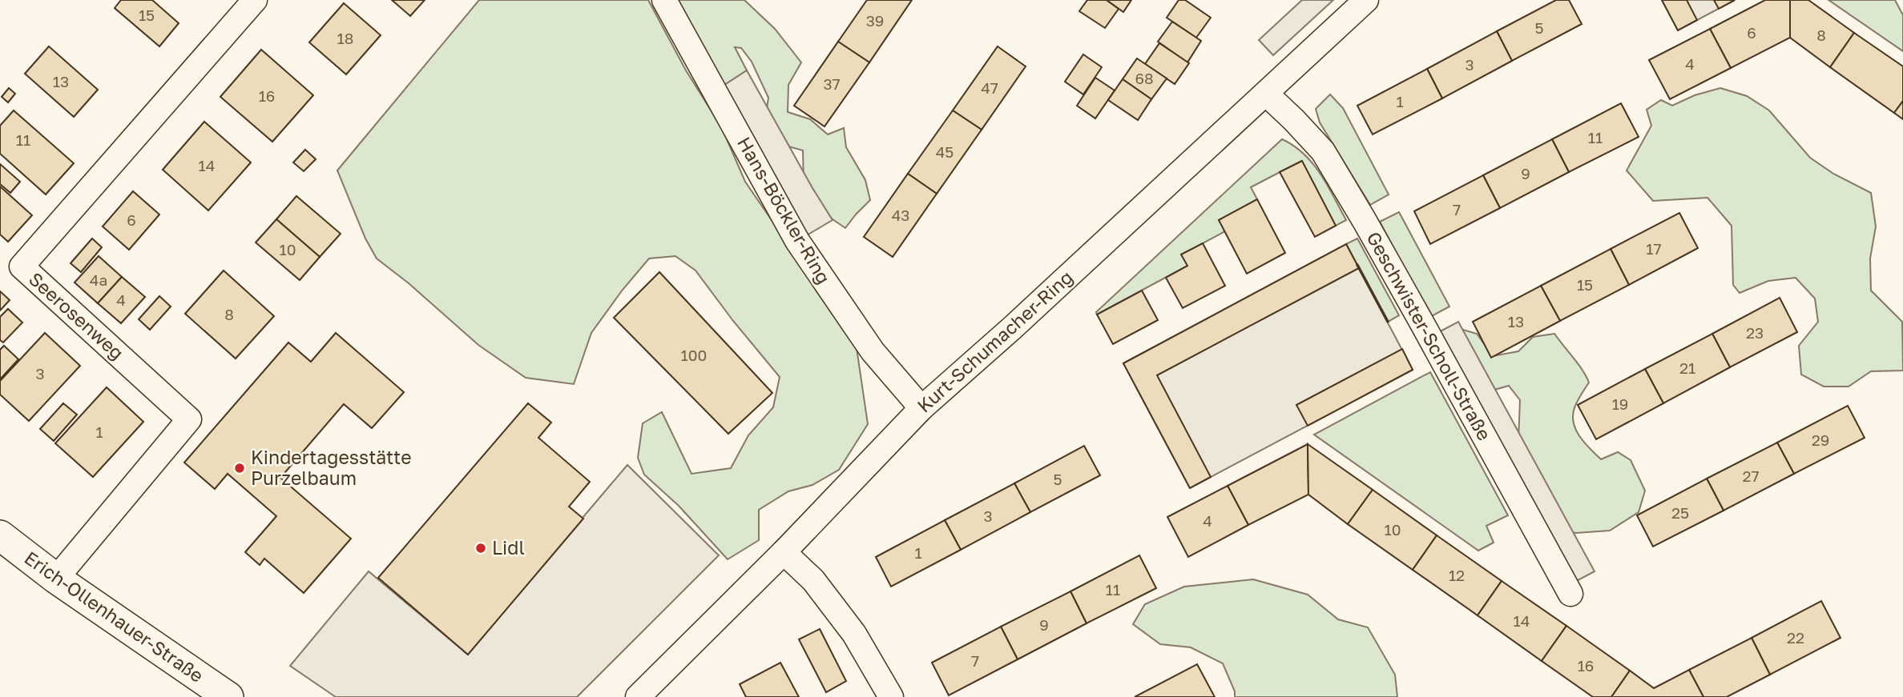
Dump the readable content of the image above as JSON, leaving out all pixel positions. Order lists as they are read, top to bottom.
{
  "streets": {
    "street": [
      "Hans-Böckler-Ring",
      "Seerosenweg",
      "Geschwister-Scholl-Straße",
      "Kurt-Schumacher-Ring",
      "Erich-Ollenhauer-Straße"
    ]
  },
  "crossings": [
    ["Hans-Böckler-Ring", "Kurt-Schumacher-Ring"],
    ["Seerosenweg", "Erich-Ollenhauer-Straße"],
    ["Geschwister-Scholl-Straße", "Kurt-Schumacher-Ring"]
  ],
  "places": ["Kindertagesstätte Purzelbaum", "Lidl"],
  "house_numbers": [
    "15",
    "39",
    "5",
    "6",
    "8",
    "18",
    "4",
    "3",
    "68",
    "13",
    "37",
    "47",
    "16",
    "1",
    "11",
    "11",
    "45",
    "14",
    "9",
    "7",
    "43",
    "6",
    "17",
    "10",
    "4a",
    "15",
    "4",
    "8",
    "13",
    "23",
    "100",
    "21",
    "3",
    "19",
    "1",
    "29",
    "27",
    "5",
    "25",
    "3",
    "4",
    "10",
    "1",
    "12",
    "11",
    "14",
    "9",
    "22",
    "7",
    "16"
  ]
}
